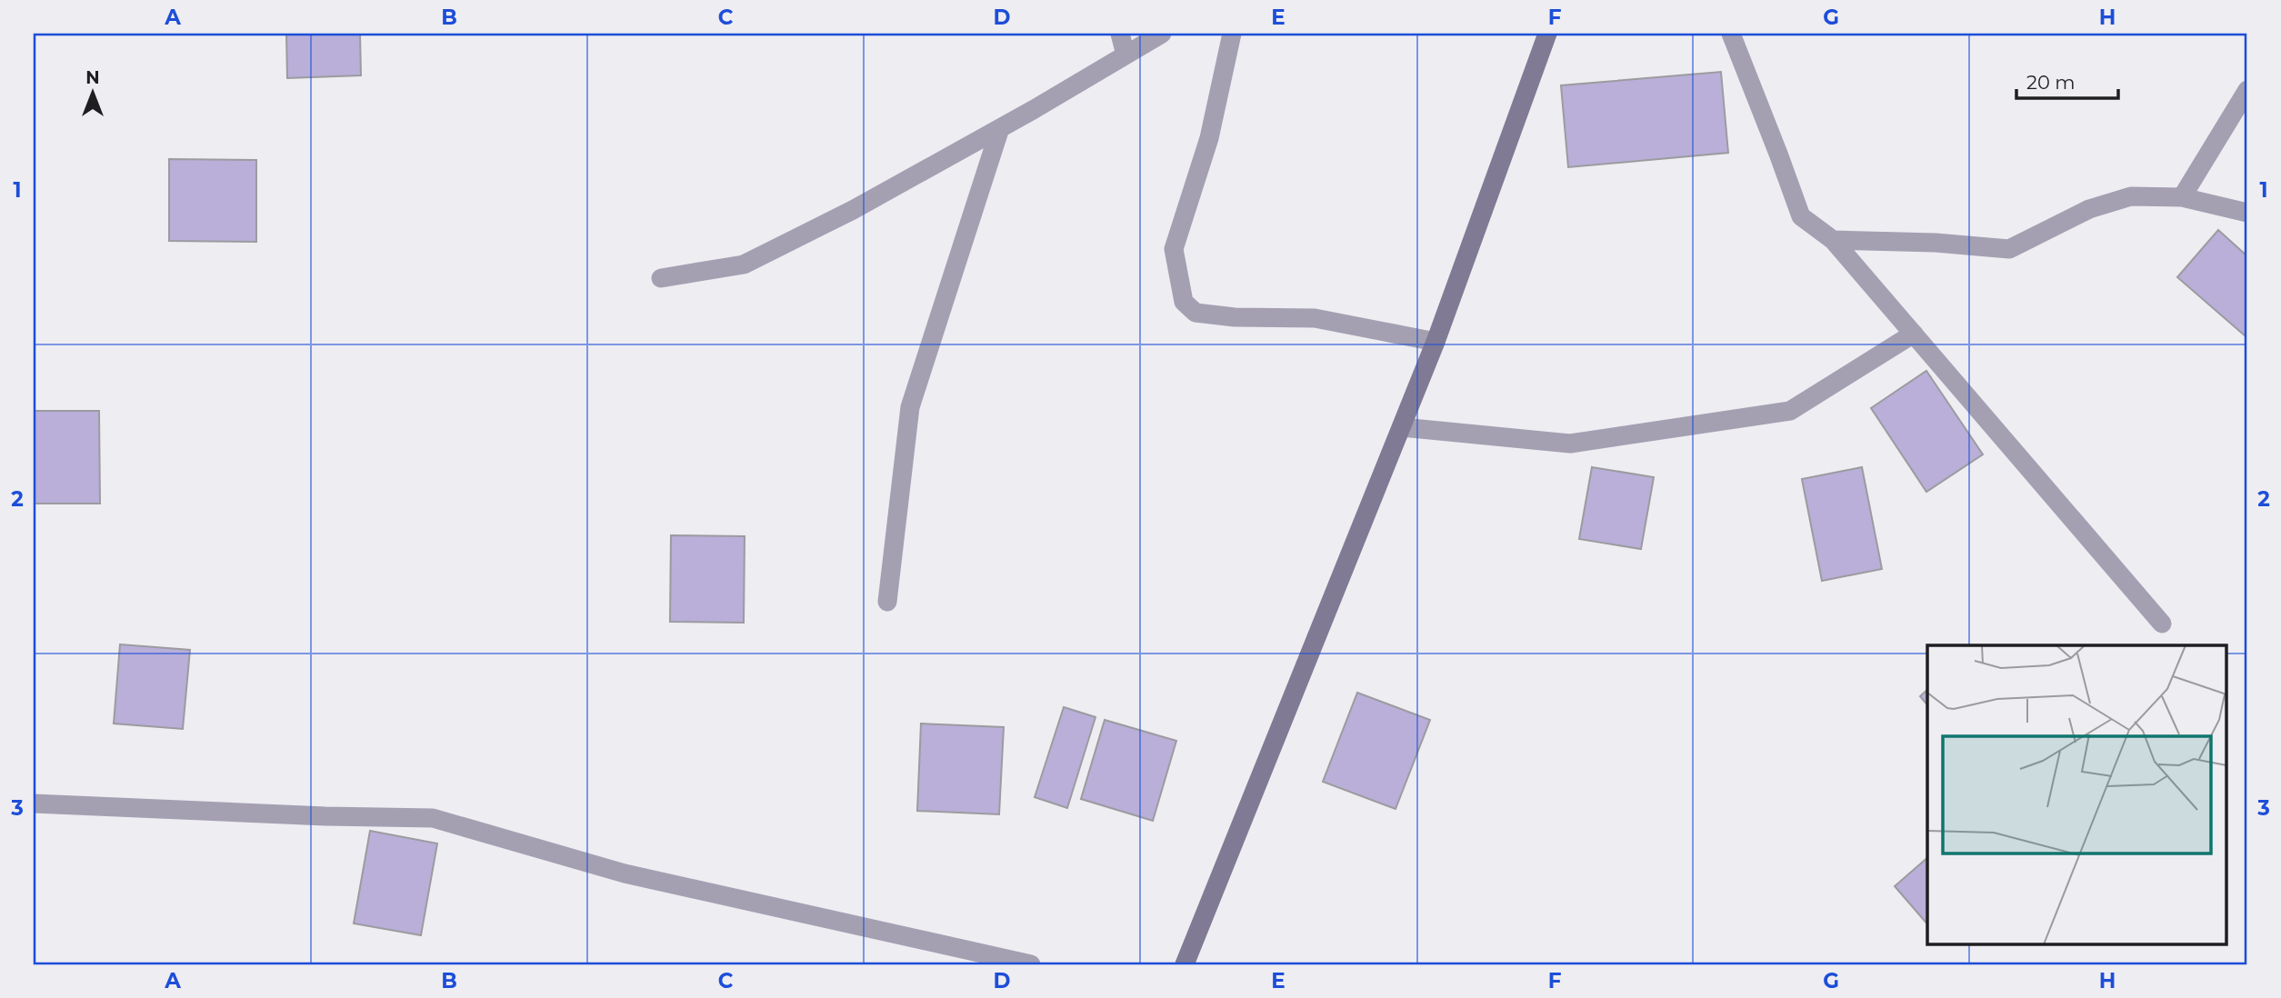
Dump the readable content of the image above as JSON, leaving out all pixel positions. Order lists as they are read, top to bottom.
{
  "scale_bar": "20 m",
  "north": "top",
  "grid": {
    "columns": [
      "A",
      "B",
      "C",
      "D",
      "E",
      "F",
      "G",
      "H"
    ],
    "rows": ["1", "2", "3"]
  }
}
